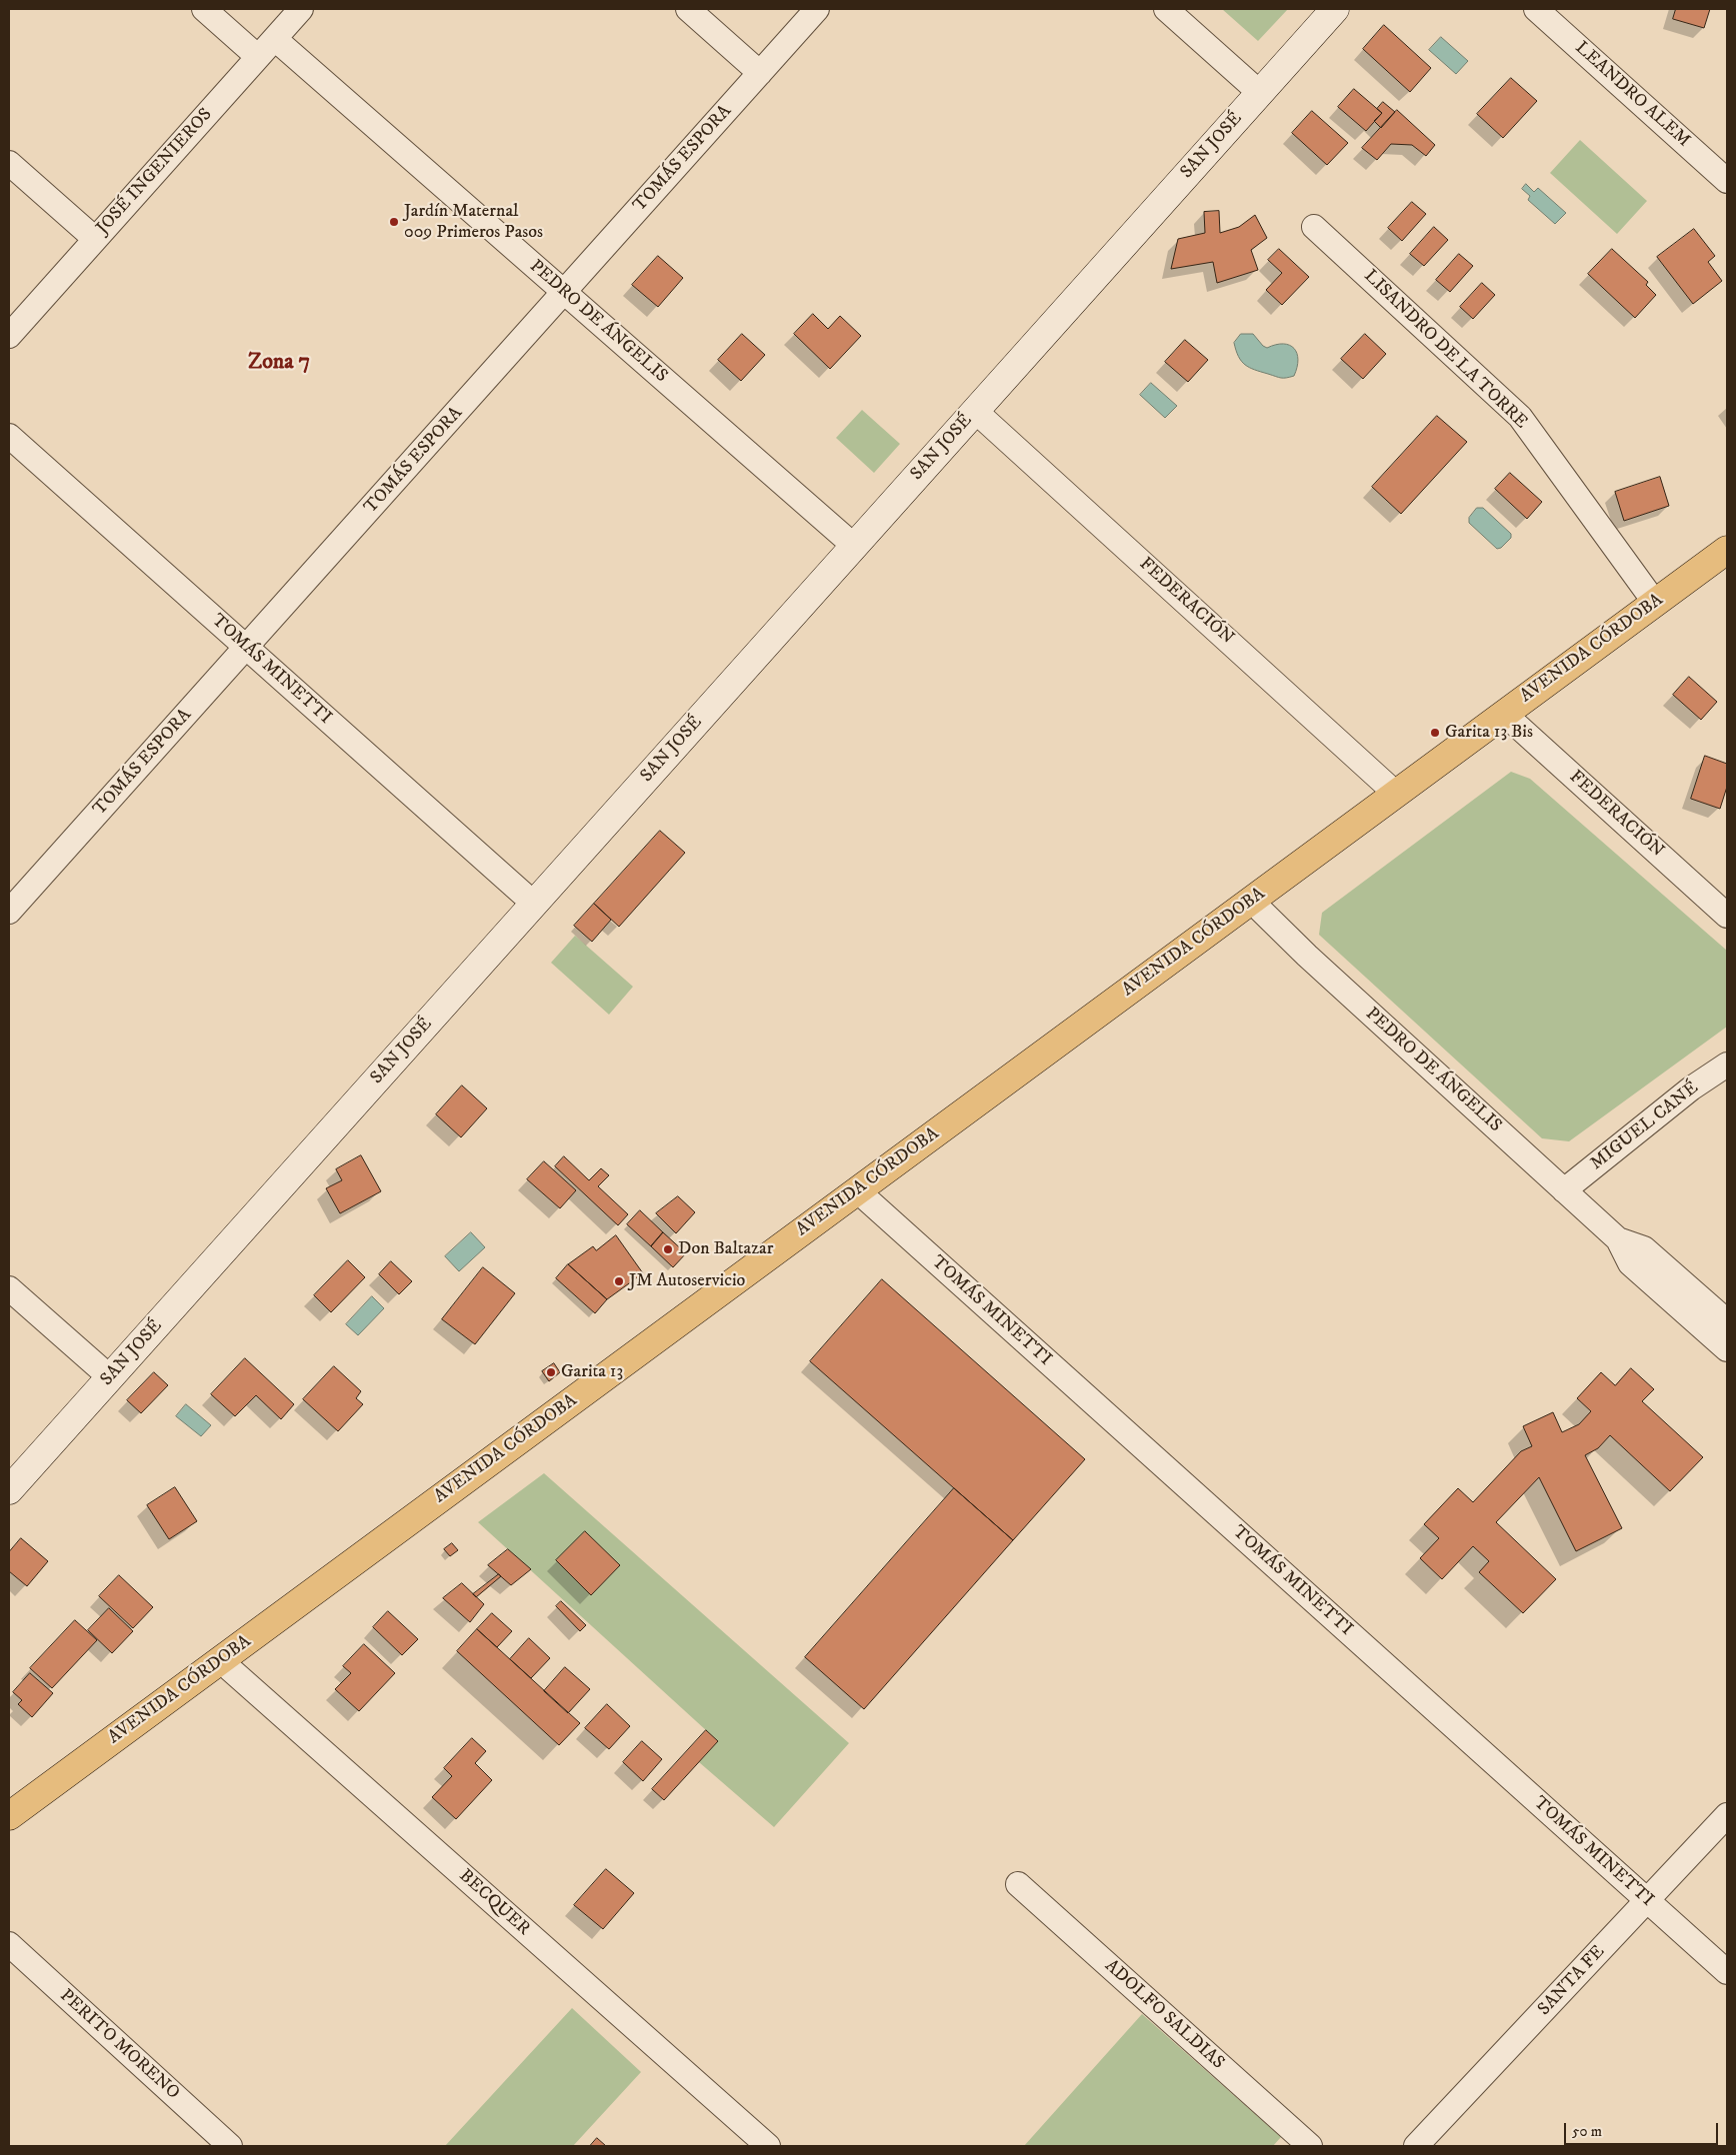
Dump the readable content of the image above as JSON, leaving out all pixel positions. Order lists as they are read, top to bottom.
{
  "streets": {
    "main road": ["AVENIDA CÓRDOBA"],
    "street": [
      "LEANDRO ALEM",
      "SAN JOSÉ",
      "TOMÁS ESPORA",
      "JOSÉ INGENIEROS",
      "PEDRO DE ÁNGELIS",
      "LISANDRO DE LA TORRE",
      "FEDERACIÓN",
      "TOMÁS MINETTI",
      "MIGUEL CANÉ",
      "BECQUER",
      "SANTA FE",
      "ADOLFO SALDIAS",
      "PERITO MORENO"
    ]
  },
  "crossings": [
    ["SAN JOSÉ", "PEDRO DE ÁNGELIS"],
    ["SAN JOSÉ", "FEDERACIÓN"],
    ["SAN JOSÉ", "TOMÁS MINETTI"],
    ["TOMÁS ESPORA", "PEDRO DE ÁNGELIS"],
    ["TOMÁS ESPORA", "TOMÁS MINETTI"],
    ["JOSÉ INGENIEROS", "PEDRO DE ÁNGELIS"],
    ["PEDRO DE ÁNGELIS", "AVENIDA CÓRDOBA"],
    ["PEDRO DE ÁNGELIS", "MIGUEL CANÉ"],
    ["LISANDRO DE LA TORRE", "AVENIDA CÓRDOBA"],
    ["FEDERACIÓN", "AVENIDA CÓRDOBA"],
    ["AVENIDA CÓRDOBA", "TOMÁS MINETTI"],
    ["AVENIDA CÓRDOBA", "BECQUER"],
    ["TOMÁS MINETTI", "SANTA FE"]
  ],
  "districts": ["Zona 7"],
  "places": [
    "Jardín Maternal 009 Primeros Pasos",
    "Garita 13 Bis",
    "Don Baltazar",
    "JM Autoservicio",
    "Garita 13"
  ],
  "scale_bar": "50 m"
}
